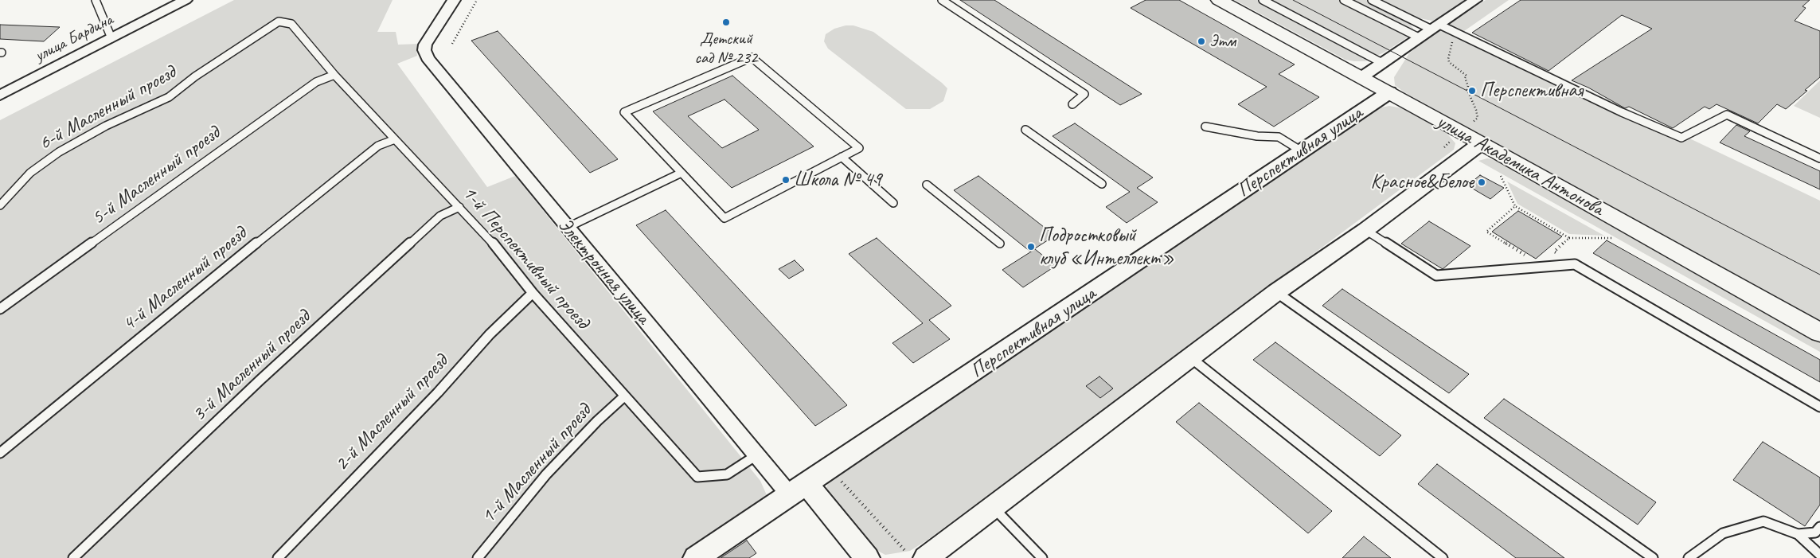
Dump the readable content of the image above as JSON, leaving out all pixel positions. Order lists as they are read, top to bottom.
{
  "streets": {
    "main road": ["улица Академика Антонова"],
    "street": ["улица Бардина", "Перспективная улица", "Электронная улица"],
    "lane": [
      "6-й Масленный проезд",
      "5-й Масленный проезд",
      "1-й Перспективный проезд",
      "4-й Масленный проезд",
      "3-й Масленный проезд",
      "2-й Масленный проезд",
      "1-й Масленный проезд"
    ]
  },
  "crossings": [
    ["6-й Масленный проезд", "1-й Перспективный проезд"],
    ["Перспективная улица", "улица Академика Антонова"],
    ["Перспективная улица", "Электронная улица"],
    ["5-й Масленный проезд", "1-й Перспективный проезд"],
    ["1-й Перспективный проезд", "Электронная улица"],
    ["1-й Перспективный проезд", "4-й Масленный проезд"],
    ["1-й Перспективный проезд", "3-й Масленный проезд"],
    ["1-й Перспективный проезд", "2-й Масленный проезд"],
    ["1-й Перспективный проезд", "1-й Масленный проезд"]
  ],
  "places": [
    "Детский сад № 232",
    "Этм",
    "Перспективная",
    "Школа № 49",
    "Красное&Белое",
    "Подростковый клуб «Интеллект»"
  ]
}
